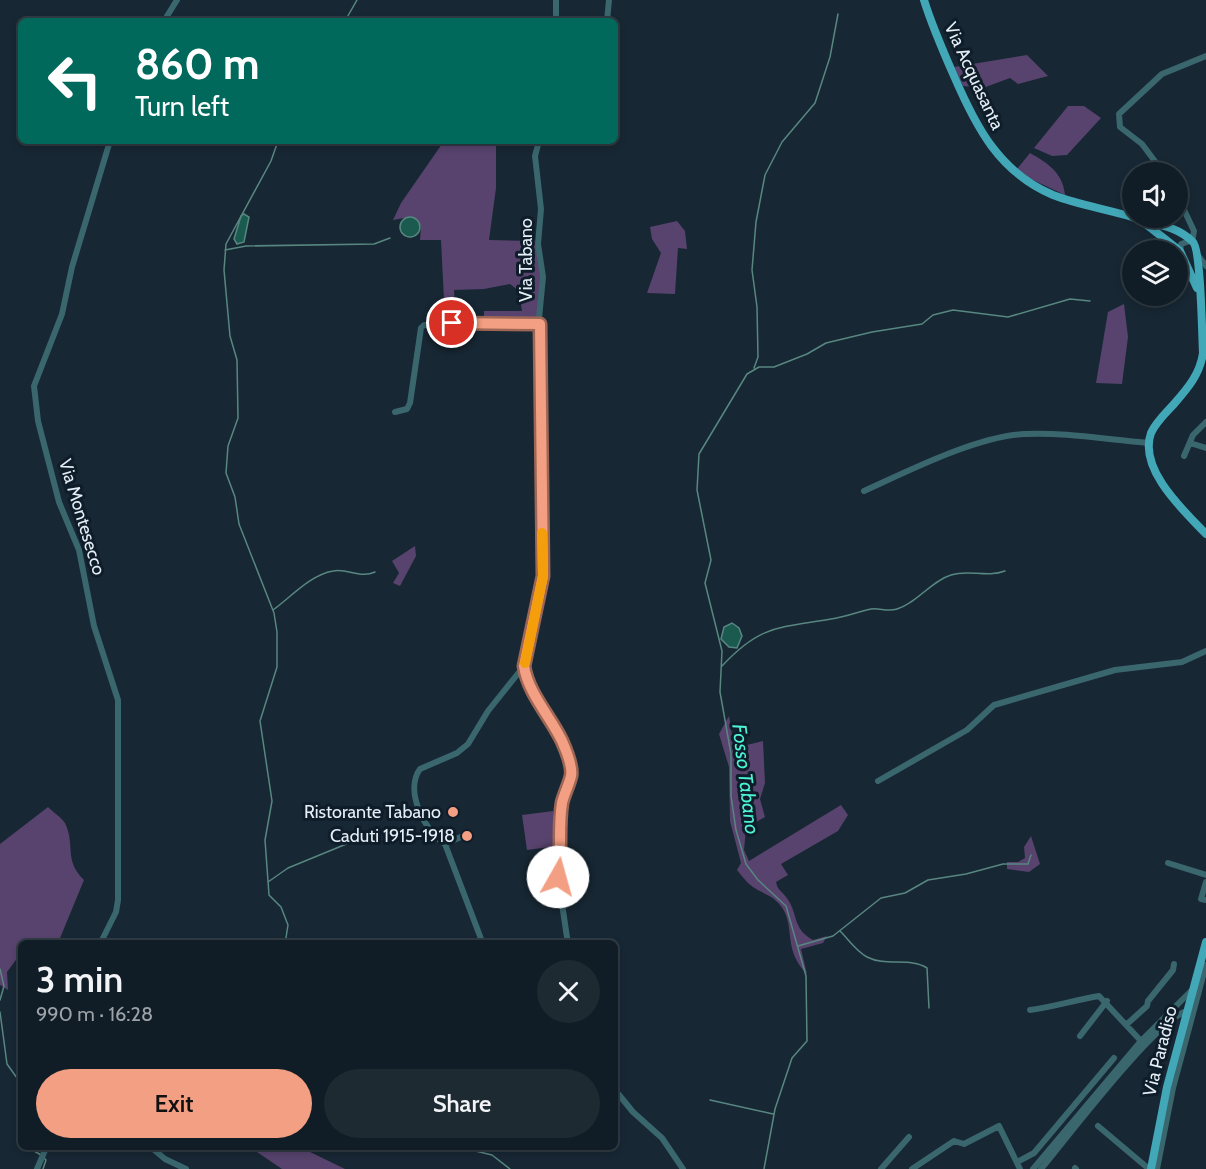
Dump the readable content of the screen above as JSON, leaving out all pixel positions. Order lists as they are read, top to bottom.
{
  "streets": {
    "main road": ["Via Acquasanta", "Via Paradiso"],
    "street": ["Via Tabano", "Via Montesecco"]
  },
  "water": ["Fosso Tabano"],
  "places": ["Ristorante Tabano", "Caduti 1915-1918"],
  "page": {
    "turn": ["860 m", "Turn left"],
    "heading": ["3 min", "990 m · 16:28"],
    "buttons": ["Exit", "Share"]
  }
}
